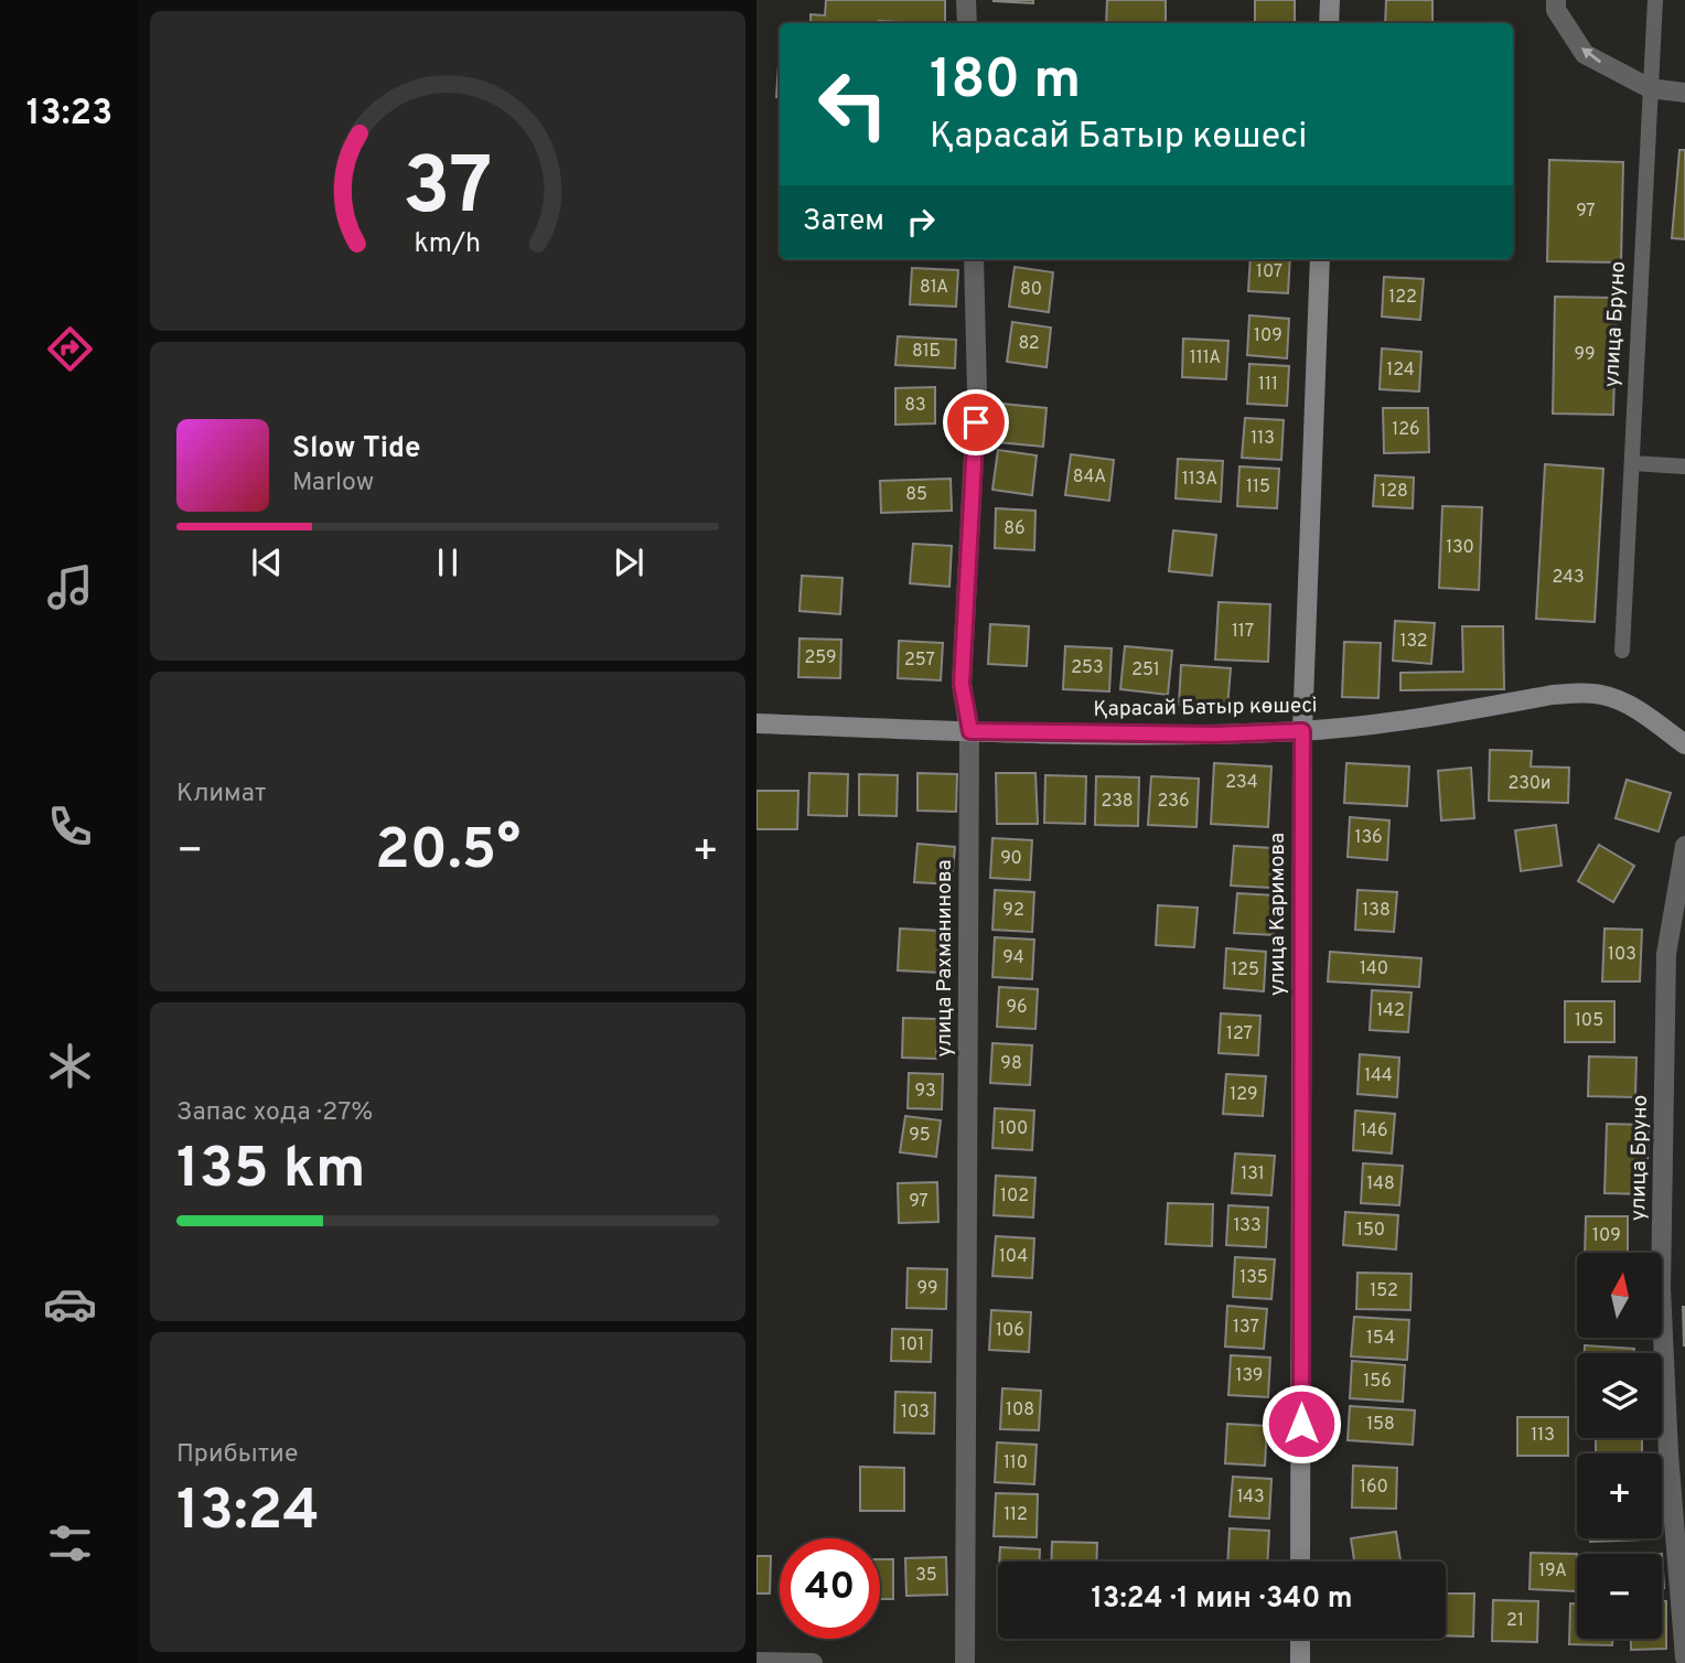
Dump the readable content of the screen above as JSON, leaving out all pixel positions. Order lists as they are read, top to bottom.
{
  "streets": {
    "street": [
      "улица Бруно",
      "Қарасай Батыр көшесі",
      "улица Каримова",
      "улица Рахманинова"
    ]
  },
  "crossings": [
    ["Қарасай Батыр көшесі", "улица Каримова"],
    ["Қарасай Батыр көшесі", "улица Рахманинова"]
  ],
  "house_numbers": [
    "97",
    "107",
    "81А",
    "80",
    "122",
    "109",
    "82",
    "81Б",
    "99",
    "111А",
    "124",
    "111",
    "83",
    "126",
    "113",
    "84А",
    "113А",
    "115",
    "128",
    "85",
    "86",
    "130",
    "243",
    "117",
    "132",
    "259",
    "257",
    "253",
    "251",
    "234",
    "230и",
    "238",
    "236",
    "136",
    "90",
    "92",
    "138",
    "103",
    "94",
    "140",
    "125",
    "96",
    "142",
    "105",
    "127",
    "98",
    "144",
    "93",
    "129",
    "100",
    "146",
    "95",
    "131",
    "148",
    "102",
    "97",
    "133",
    "150",
    "109",
    "104",
    "135",
    "99",
    "152",
    "137",
    "106",
    "154",
    "101",
    "139",
    "156",
    "108",
    "103",
    "158",
    "113",
    "110",
    "160",
    "143",
    "112",
    "19А",
    "35",
    "21"
  ],
  "north": "top",
  "page": {
    "tabs": "13:23",
    "turn": ["180 m", "Қарасай Батыр көшесі"],
    "then": "Затем",
    "song": ["Slow Tide", "Marlow"],
    "tile": [
      "Климат",
      ["Запас хода · 27%", "135 km"],
      ["Прибытие", "13:24"]
    ],
    "heat": ["−", "20.5°", "+"],
    "map_buttons": ["+", "−"],
    "limit": "40",
    "trip": "13:24 · 1 мин · 340 m",
    "gauge": ["37", "km/h"]
  }
}
